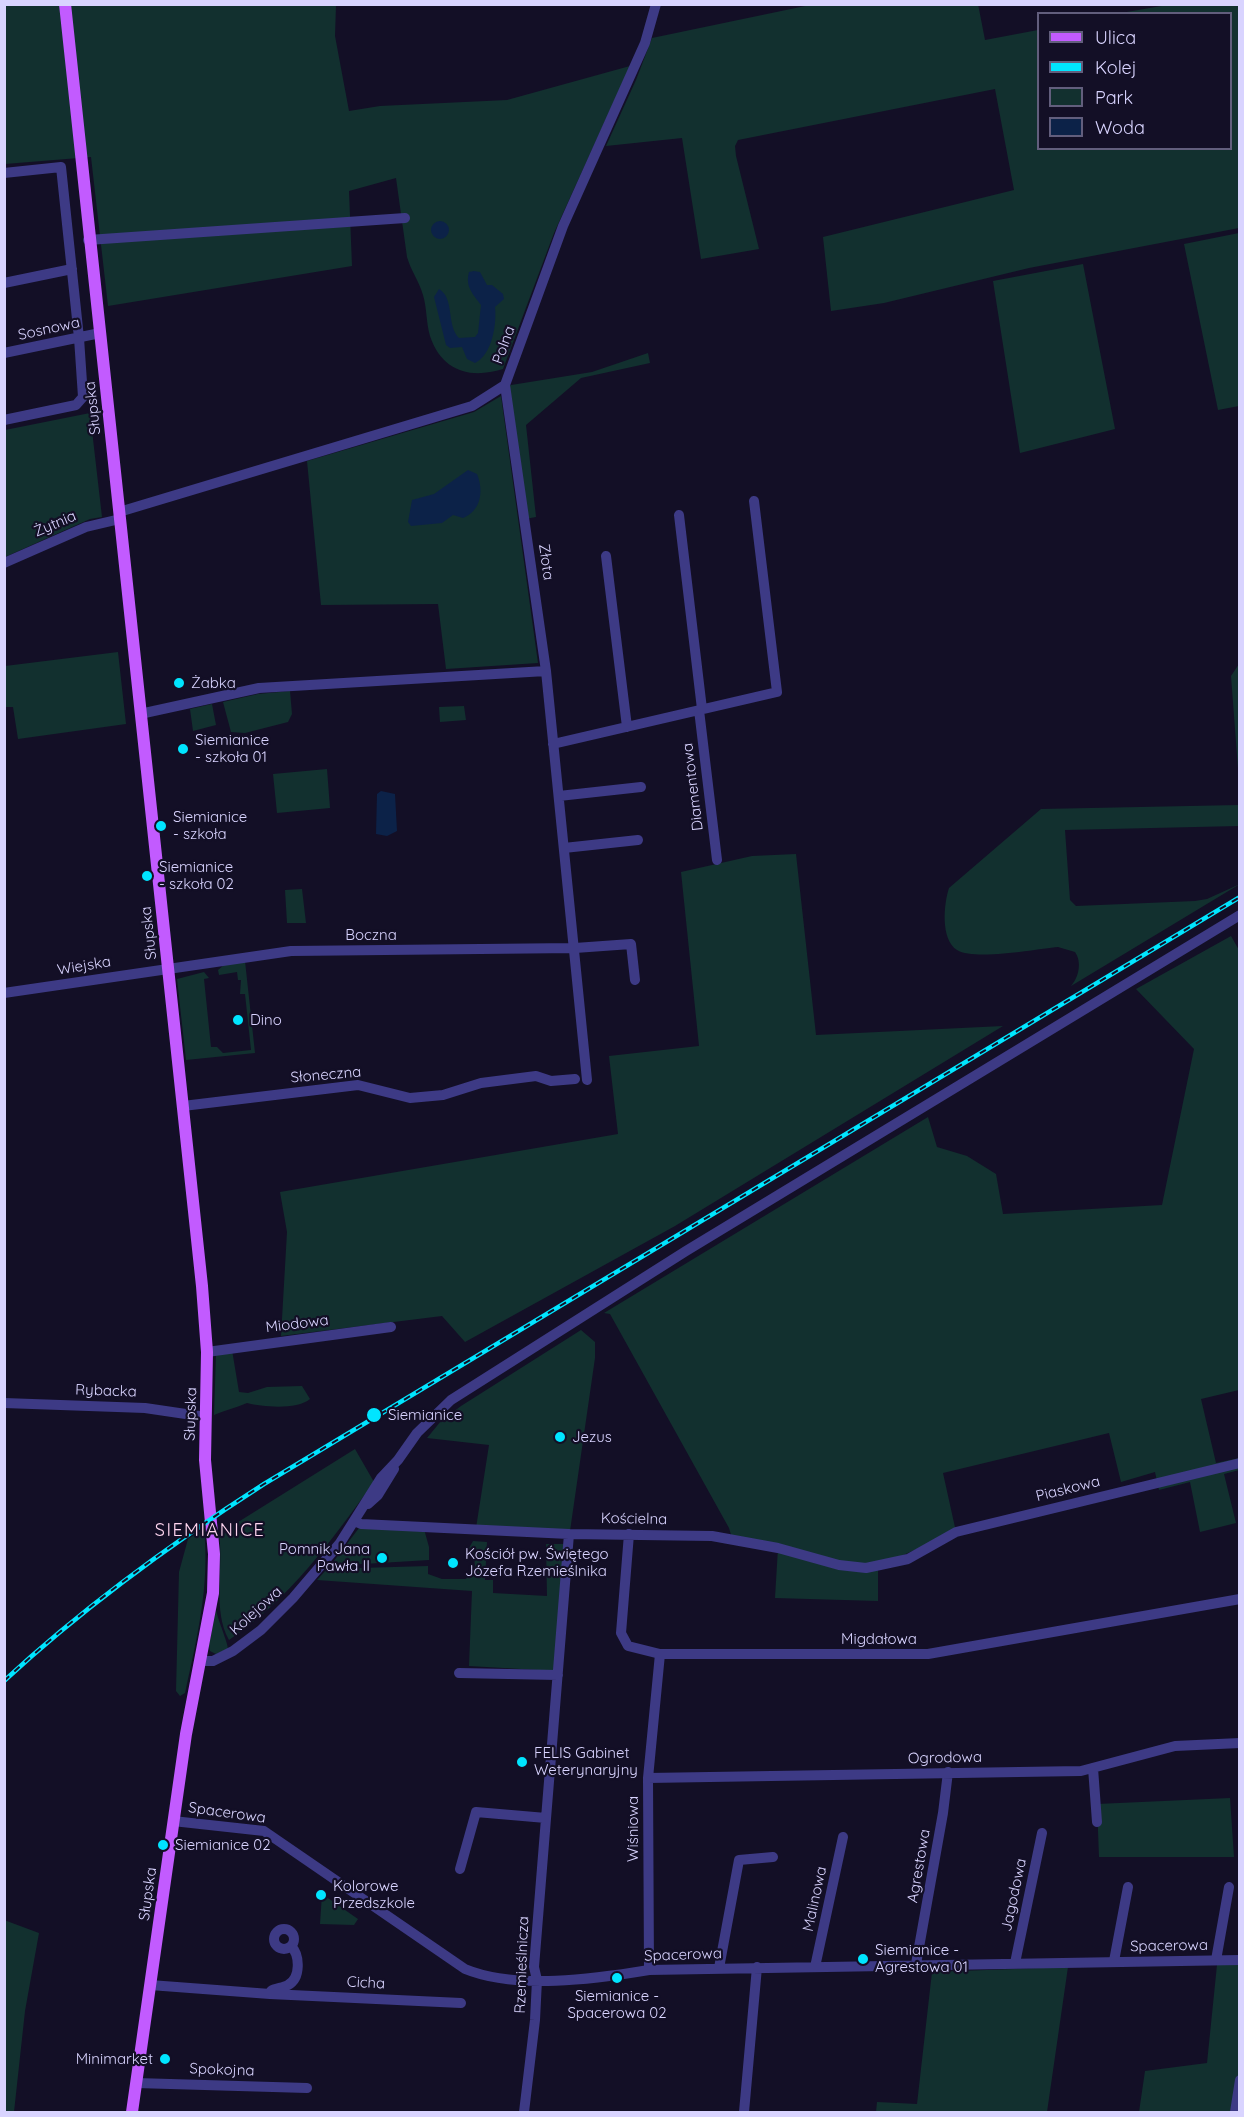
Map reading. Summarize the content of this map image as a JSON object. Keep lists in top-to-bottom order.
{
  "streets": {
    "main road": ["Słupska"],
    "street": [
      "Sosnowa",
      "Polna",
      "Żytnia",
      "Złota",
      "Diamentowa",
      "Boczna",
      "Wiejska",
      "Słoneczna",
      "Miodowa",
      "Rybacka",
      "Piaskowa",
      "Kościelna",
      "Kolejowa",
      "Migdałowa",
      "Ogrodowa",
      "Spacerowa",
      "Wiśniowa",
      "Agrestowa",
      "Jagodowa",
      "Malinowa",
      "Rzemieślnicza",
      "Cicha",
      "Spokojna"
    ]
  },
  "crossings": [
    ["Sosnowa", "Słupska"],
    ["Polna", "Słupska"],
    ["Polna", "Żytnia"],
    ["Polna", "Złota"],
    ["Słupska", "Żytnia"],
    ["Słupska", "Boczna"],
    ["Słupska", "Wiejska"],
    ["Słupska", "Słoneczna"],
    ["Słupska", "Miodowa"],
    ["Słupska", "Rybacka"],
    ["Słupska", "Kolejowa"],
    ["Słupska", "Spacerowa"],
    ["Słupska", "Cicha"],
    ["Słupska", "Spokojna"],
    ["Złota", "Boczna"],
    ["Złota", "Słoneczna"],
    ["Boczna", "Wiejska"],
    ["Piaskowa", "Kościelna"],
    ["Kościelna", "Kolejowa"],
    ["Kościelna", "Migdałowa"],
    ["Kościelna", "Rzemieślnicza"],
    ["Migdałowa", "Wiśniowa"],
    ["Ogrodowa", "Wiśniowa"],
    ["Ogrodowa", "Agrestowa"],
    ["Spacerowa", "Wiśniowa"],
    ["Spacerowa", "Agrestowa"],
    ["Spacerowa", "Jagodowa"],
    ["Spacerowa", "Malinowa"],
    ["Spacerowa", "Rzemieślnicza"]
  ],
  "districts": ["SIEMIANICE"],
  "places": [
    "Żabka",
    "Siemianice - szkoła 01",
    "Siemianice - szkoła",
    "Siemianice - szkoła 02",
    "Dino",
    "Siemianice",
    "Jezus",
    "Pomnik Jana Pawła II",
    "Kościół pw. Świętego Józefa Rzemieślnika",
    "FELIS Gabinet Weterynaryjny",
    "Siemianice 02",
    "Kolorowe Przedszkole",
    "Siemianice - Agrestowa 01",
    "Siemianice - Spacerowa 02",
    "Minimarket"
  ],
  "legend": [
    "Ulica",
    "Kolej",
    "Park",
    "Woda"
  ]
}
